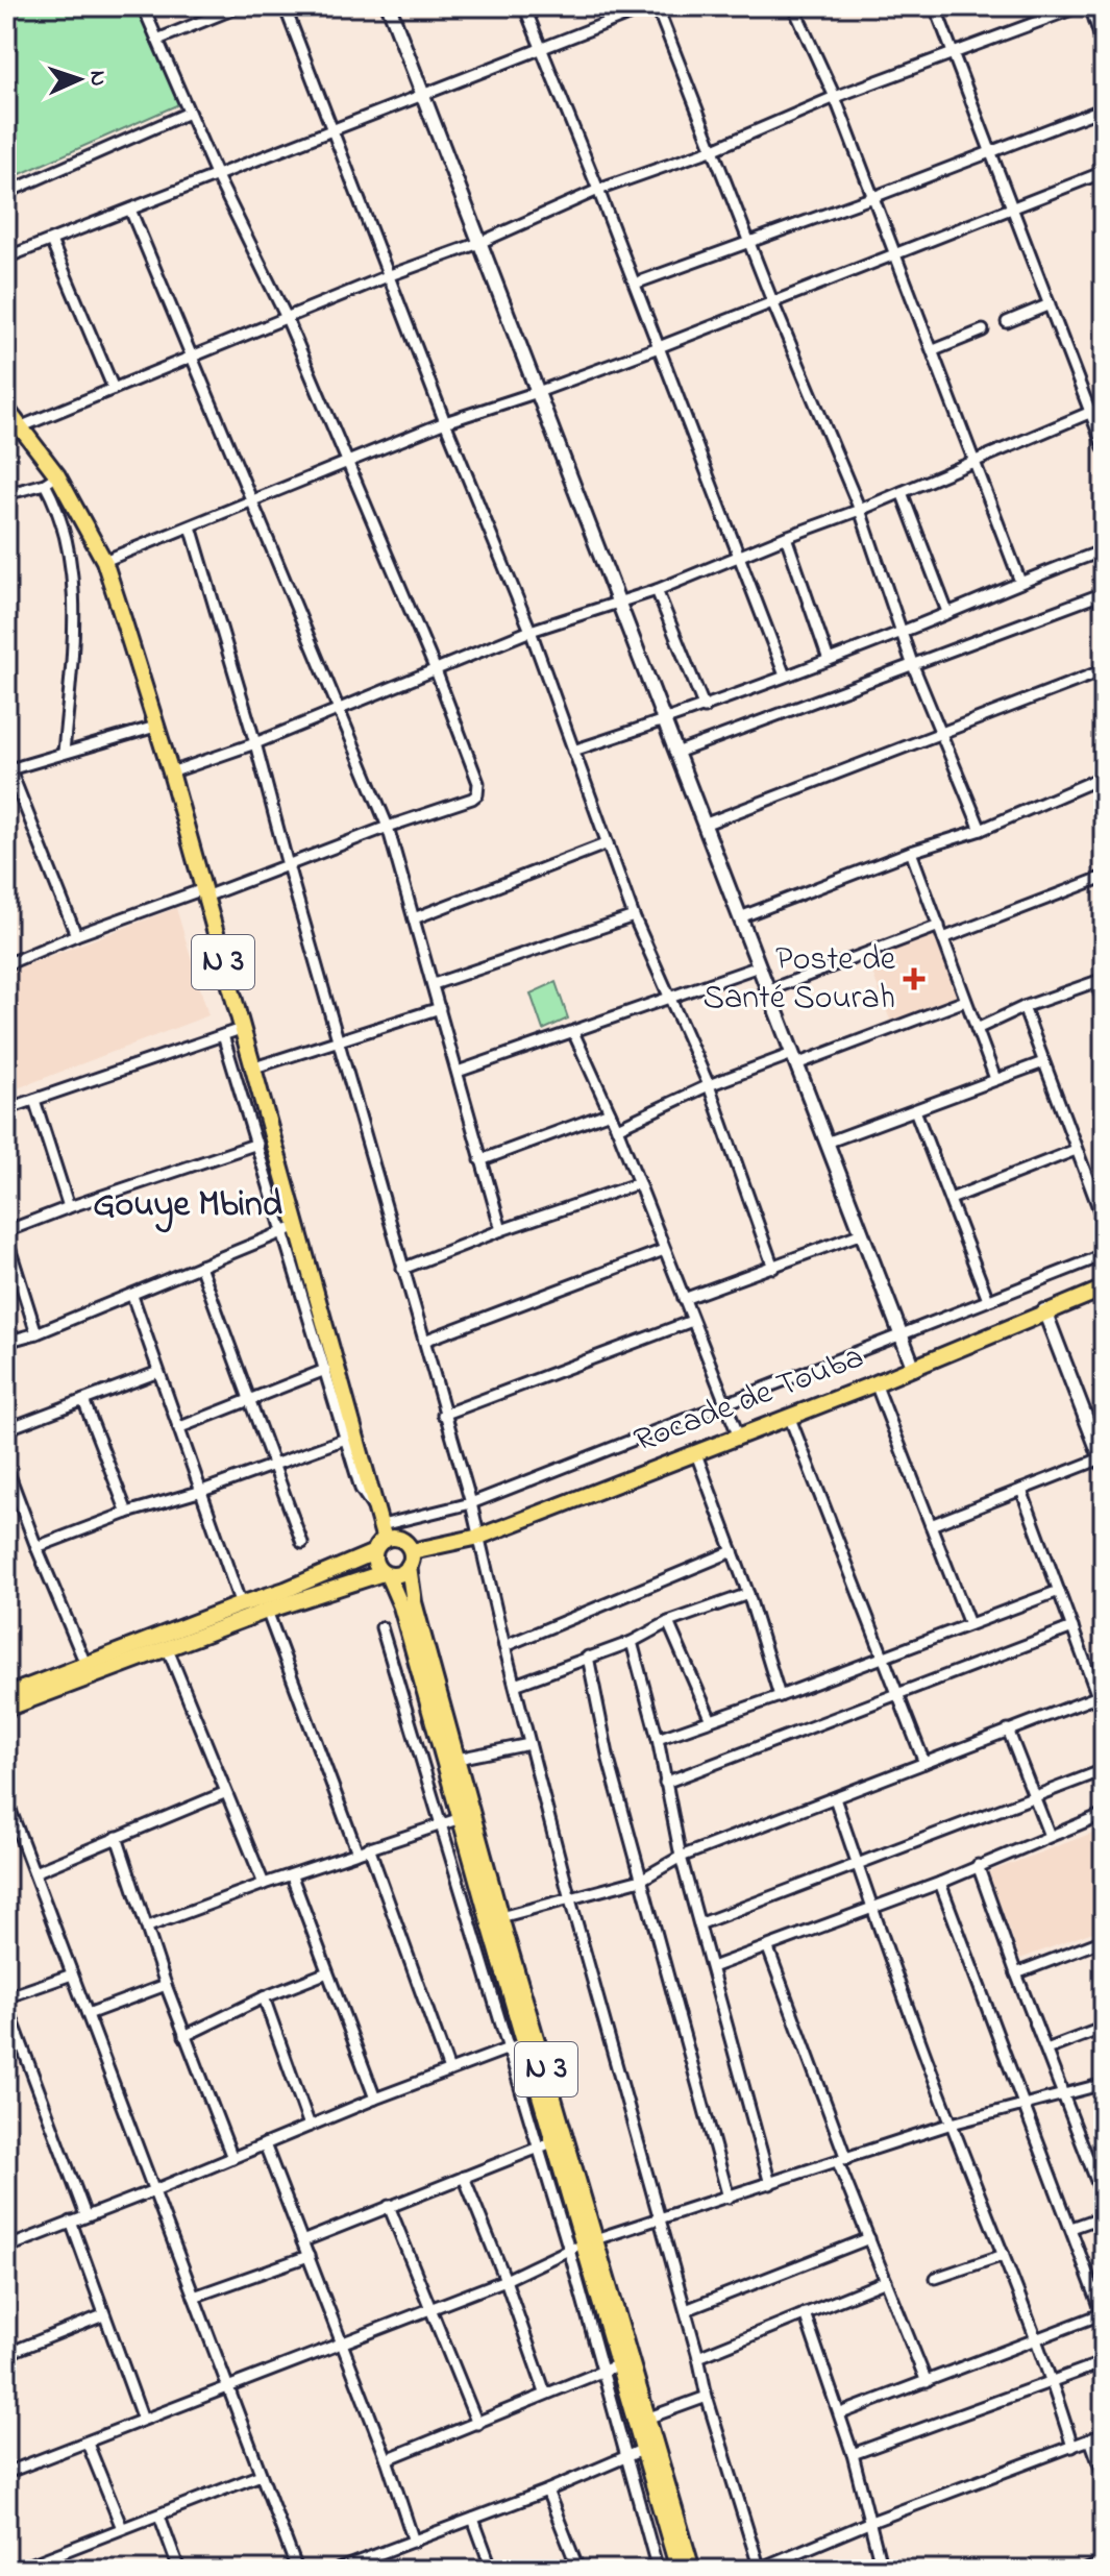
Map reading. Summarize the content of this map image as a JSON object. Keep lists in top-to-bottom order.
{
  "streets": {
    "main road": ["N 3", "Rocade de Touba"]
  },
  "crossings": [
    ["N 3", "Rocade de Touba"]
  ],
  "districts": ["Gouye Mbind"],
  "places": {
    "health": ["Poste de Santé Sourah"]
  },
  "north": "right"
}
